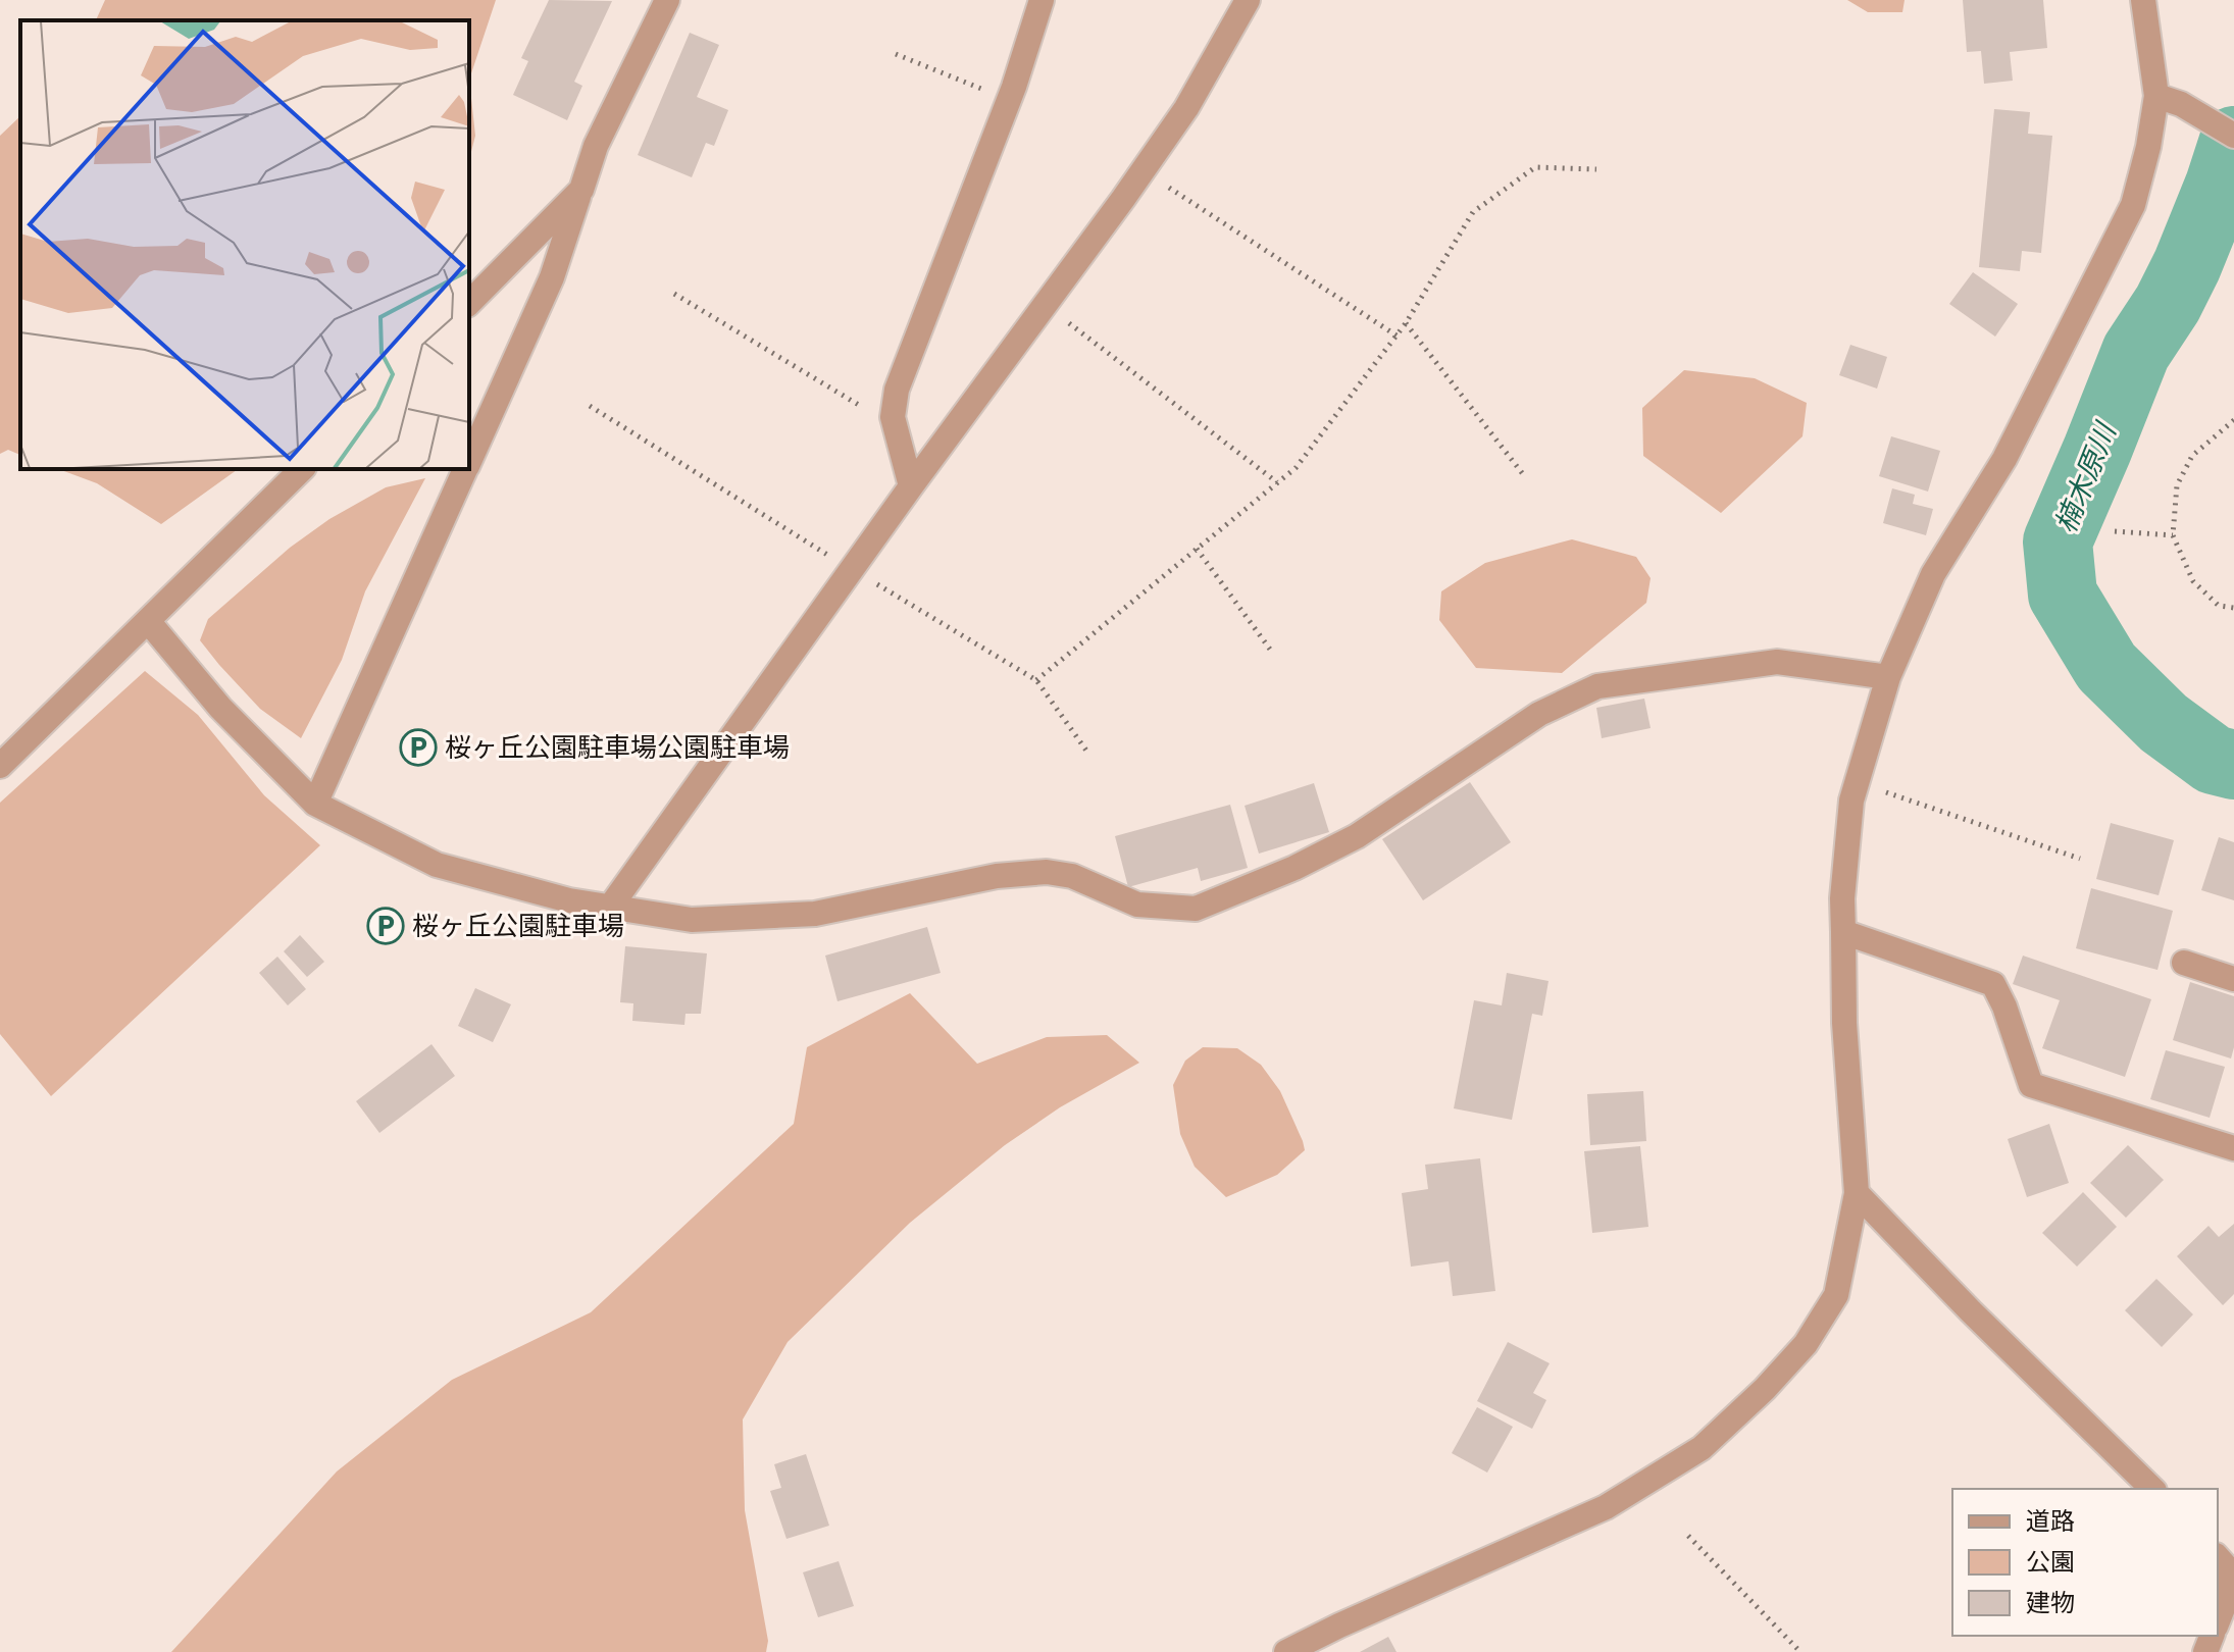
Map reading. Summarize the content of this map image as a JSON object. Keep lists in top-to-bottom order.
{
  "water": ["楠木原川"],
  "places": {
    "parking": ["桜ヶ丘公園駐車場公園駐車場", "桜ヶ丘公園駐車場"]
  },
  "legend": ["道路", "公園", "建物"]
}
